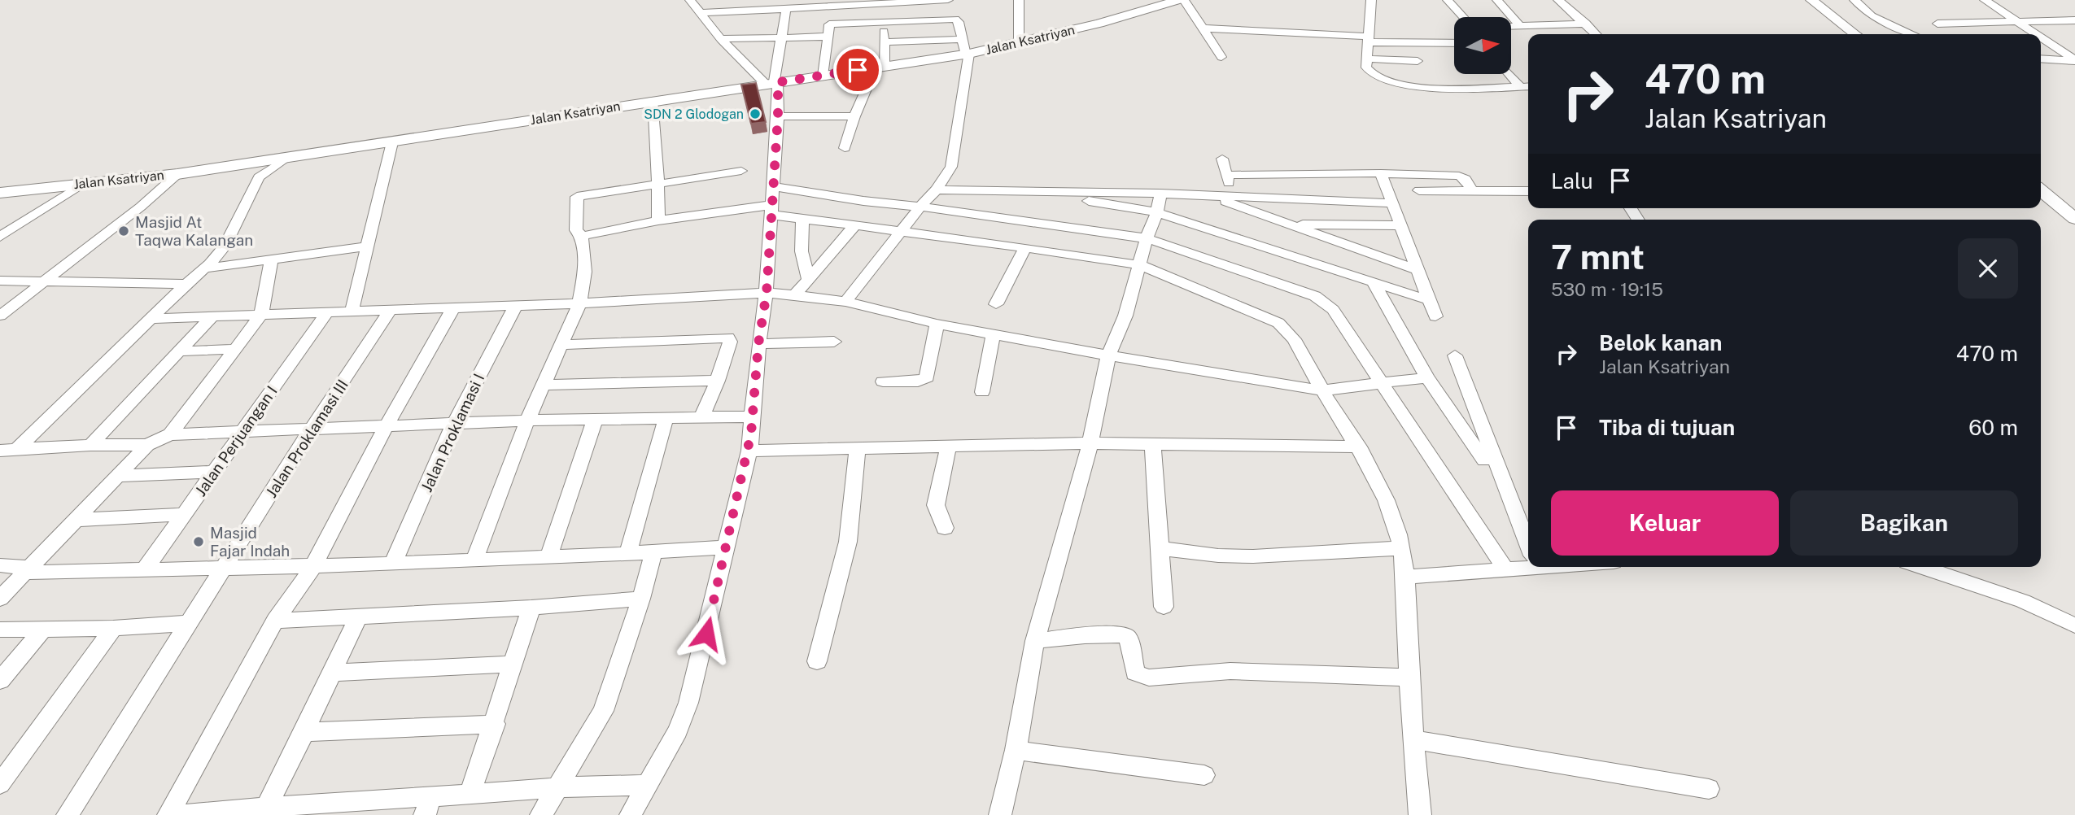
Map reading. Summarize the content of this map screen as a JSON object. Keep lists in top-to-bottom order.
{
  "streets": {
    "street": [
      "Jalan Ksatriyan",
      "Jalan Proklamasi I",
      "Jalan Proklamasi III",
      "Jalan Perjuangan I"
    ]
  },
  "places": ["SDN 2 Glodogan", "Masjid At Taqwa Kalangan", "Masjid Fajar Indah"],
  "north": "right",
  "page": {
    "turn": ["470 m", "Jalan Ksatriyan"],
    "then": "Lalu",
    "heading": ["7 mnt", "530 m · 19:15"],
    "list": [
      {
        "name": "Belok kanan",
        "note": "Jalan Ksatriyan",
        "value": "470 m"
      },
      {
        "name": "Tiba di tujuan",
        "value": "60 m"
      }
    ],
    "buttons": ["Keluar", "Bagikan"]
  }
}
